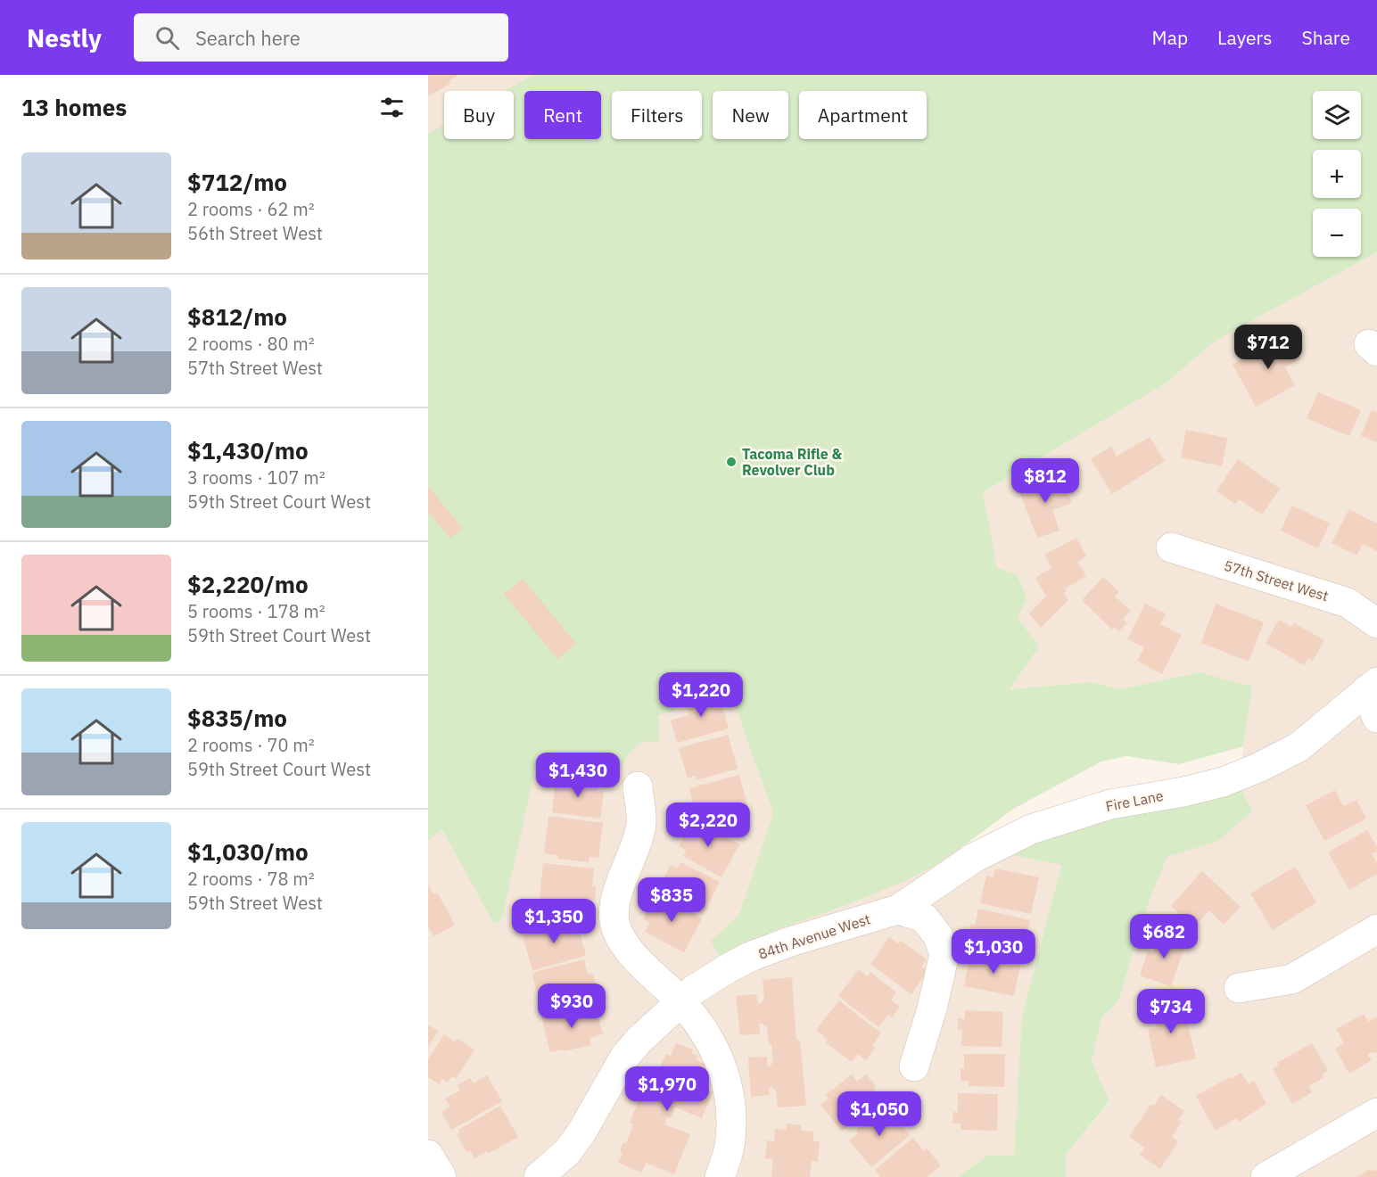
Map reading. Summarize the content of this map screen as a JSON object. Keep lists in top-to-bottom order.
{
  "streets": {
    "street": ["57th Street West", "Fire Lane", "84th Avenue West"]
  },
  "crossings": [
    ["Fire Lane", "84th Avenue West"]
  ],
  "places": ["Tacoma Rifle & Revolver Club"],
  "page": {
    "header": "Nestly",
    "search": "Search here",
    "nav": ["Map", "Layers", "Share"],
    "heading": "13 homes",
    "map_buttons": ["+", "−"],
    "chip": [
      "Buy",
      "Rent",
      "Filters",
      "New",
      "Apartment"
    ],
    "list": [
      {
        "name": "$712/mo",
        "note": "2 rooms · 62 m² · 56th Street West"
      },
      {
        "name": "$812/mo",
        "note": "2 rooms · 80 m² · 57th Street West"
      },
      {
        "name": "$1,430/mo",
        "note": "3 rooms · 107 m² · 59th Street Court West"
      },
      {
        "name": "$2,220/mo",
        "note": "5 rooms · 178 m² · 59th Street Court West"
      },
      {
        "name": "$835/mo",
        "note": "2 rooms · 70 m² · 59th Street Court West"
      },
      {
        "name": "$1,030/mo",
        "note": "2 rooms · 78 m² · 59th Street West"
      }
    ],
    "price": [
      "$712",
      "$812",
      "$1,220",
      "$1,430",
      "$2,220",
      "$835",
      "$1,350",
      "$682",
      "$1,030",
      "$930",
      "$734",
      "$1,970",
      "$1,050"
    ]
  }
}
